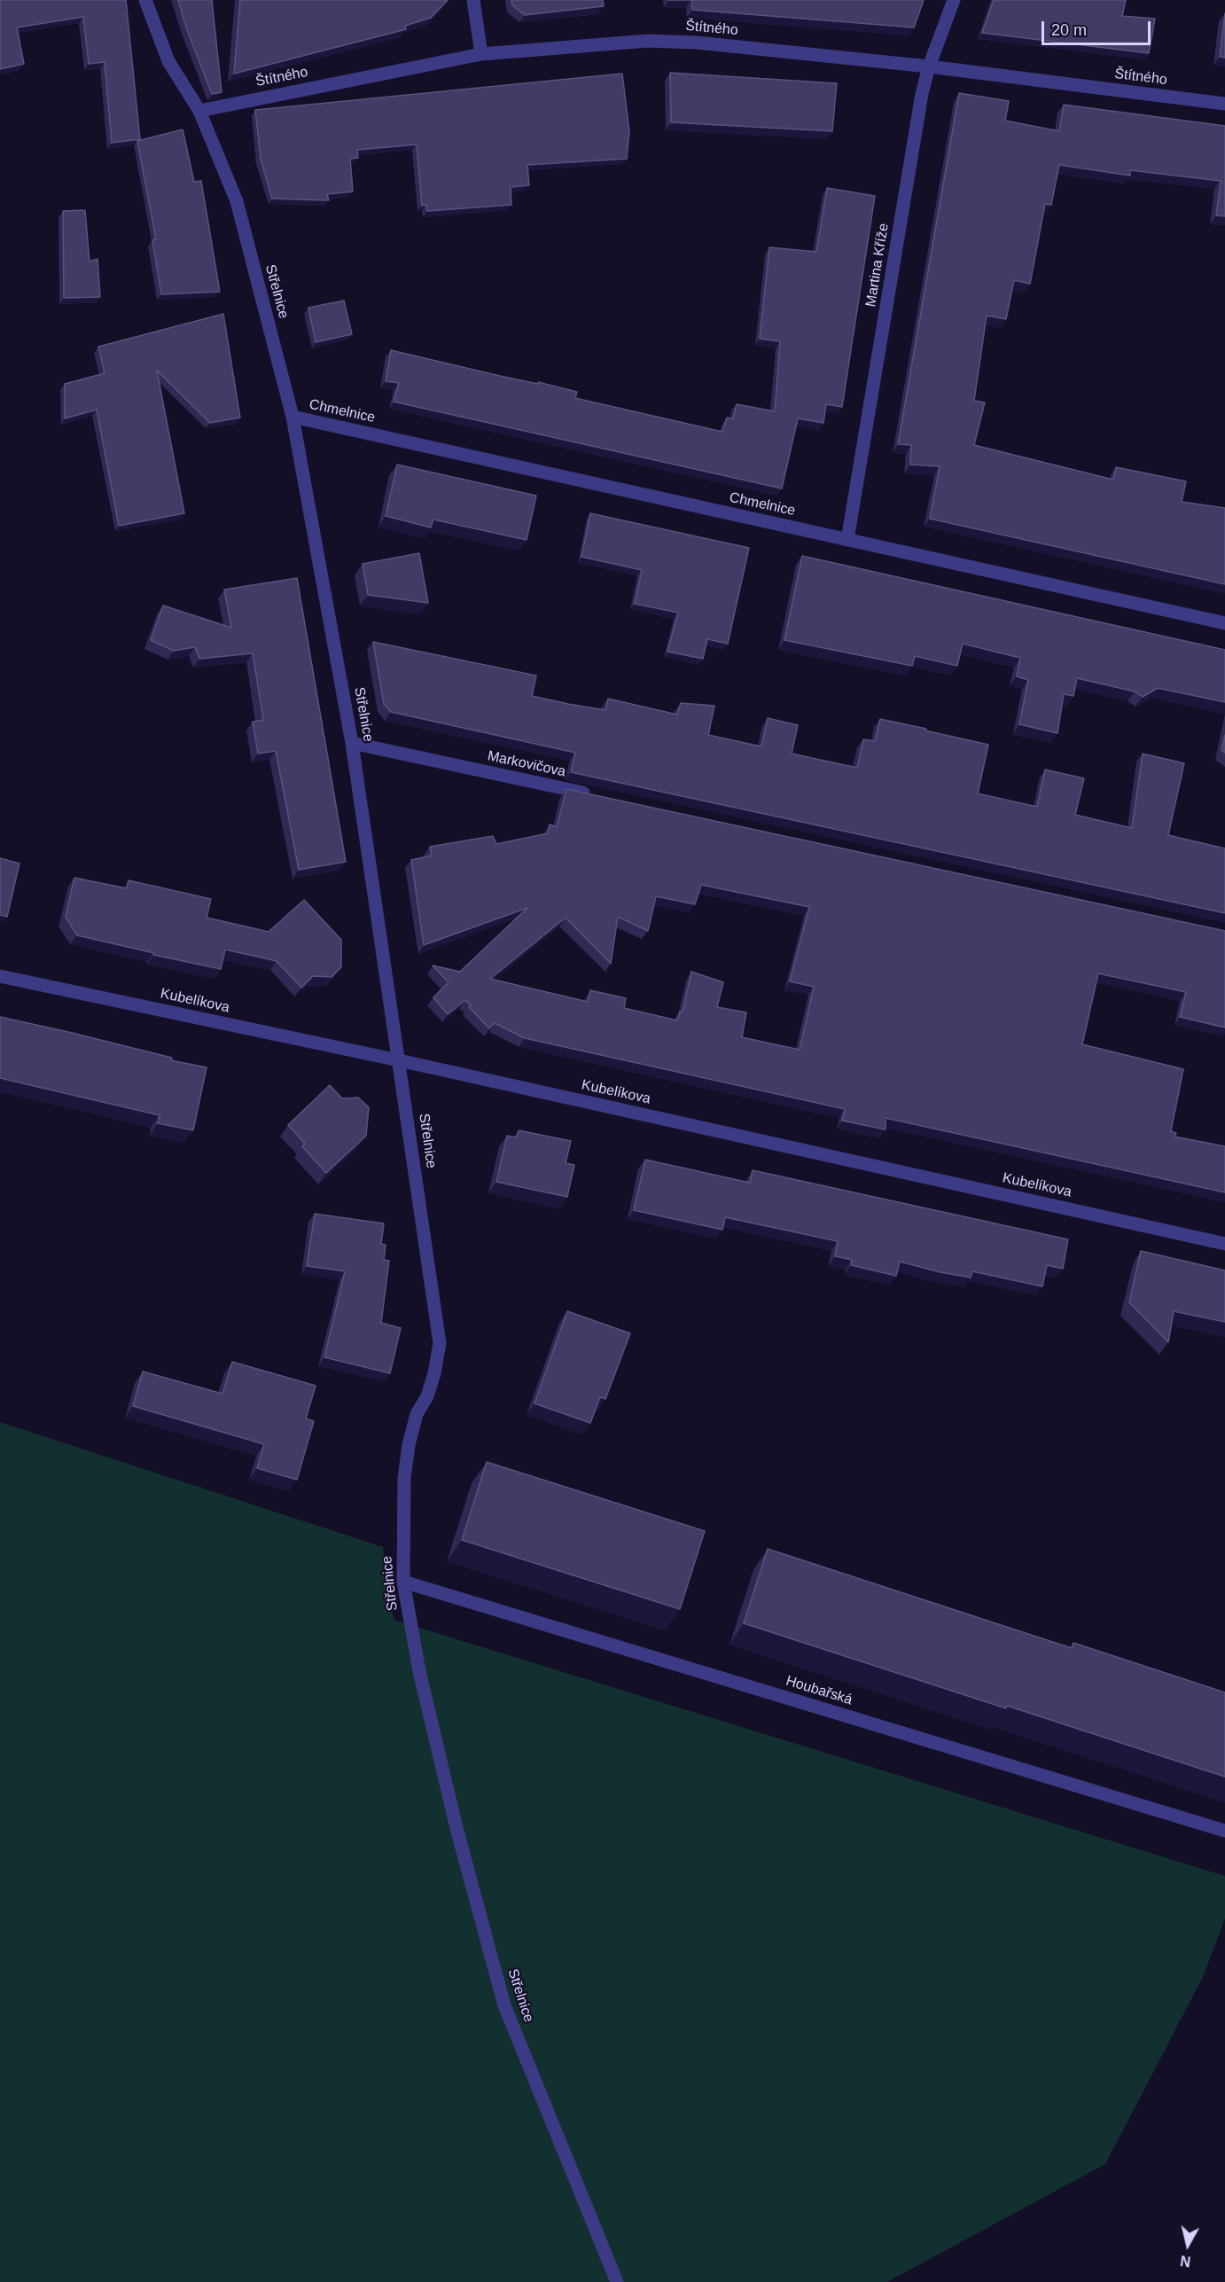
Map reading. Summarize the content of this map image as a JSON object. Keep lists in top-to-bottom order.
{
  "streets": {
    "street": [
      "Štítného",
      "Martina Kříže",
      "Střelnice",
      "Chmelnice",
      "Markovičova",
      "Kubelíkova",
      "Houbařská"
    ]
  },
  "crossings": [
    ["Štítného", "Martina Kříže"],
    ["Štítného", "Střelnice"],
    ["Martina Kříže", "Chmelnice"],
    ["Střelnice", "Chmelnice"],
    ["Střelnice", "Markovičova"],
    ["Střelnice", "Kubelíkova"],
    ["Střelnice", "Houbařská"]
  ],
  "scale_bar": "20 m",
  "north": "bottom"
}
